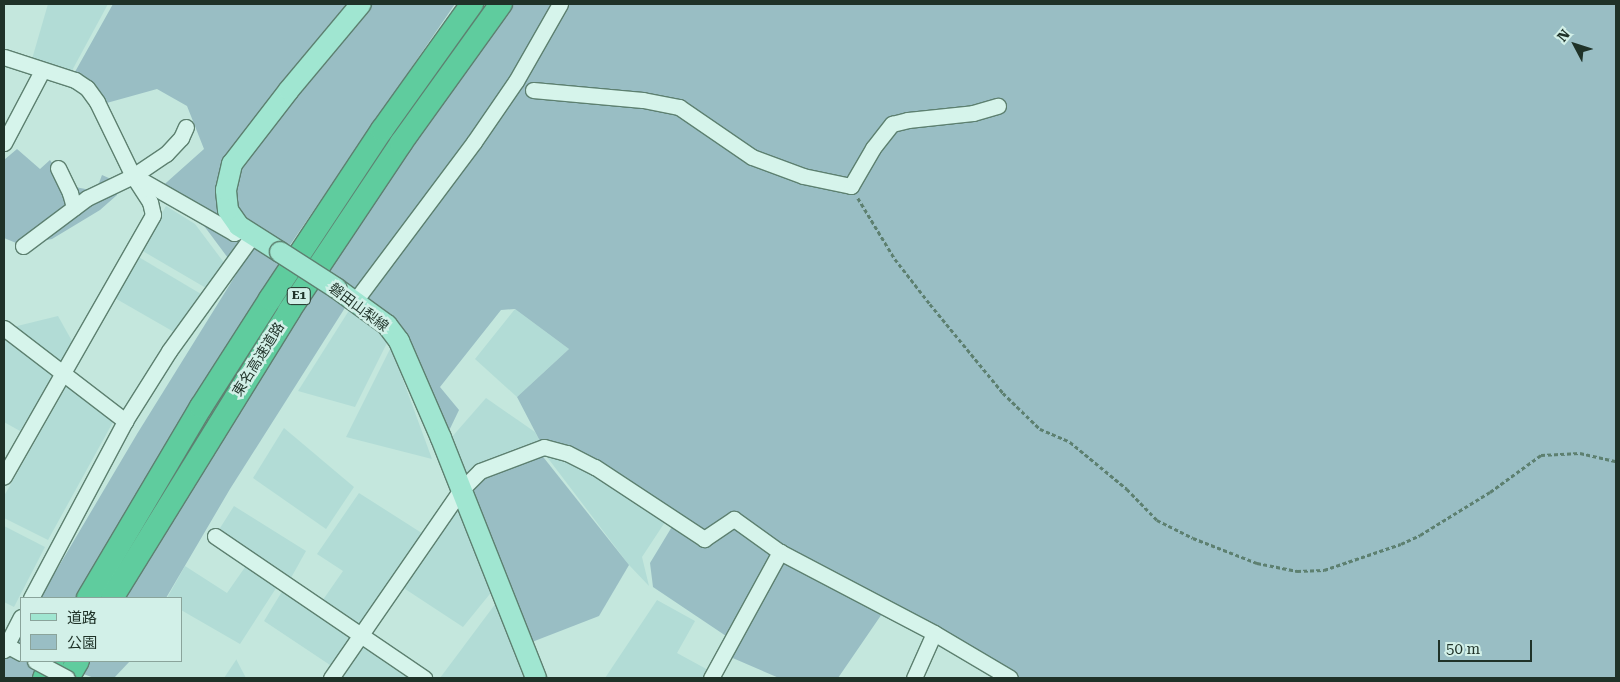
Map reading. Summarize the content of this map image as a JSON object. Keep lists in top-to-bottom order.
{
  "streets": {
    "highway": ["E1", "東名高速道路"],
    "main road": ["磐田山梨線"]
  },
  "legend": ["道路", "公園"],
  "scale_bar": "50 m",
  "north": "top left"
}
